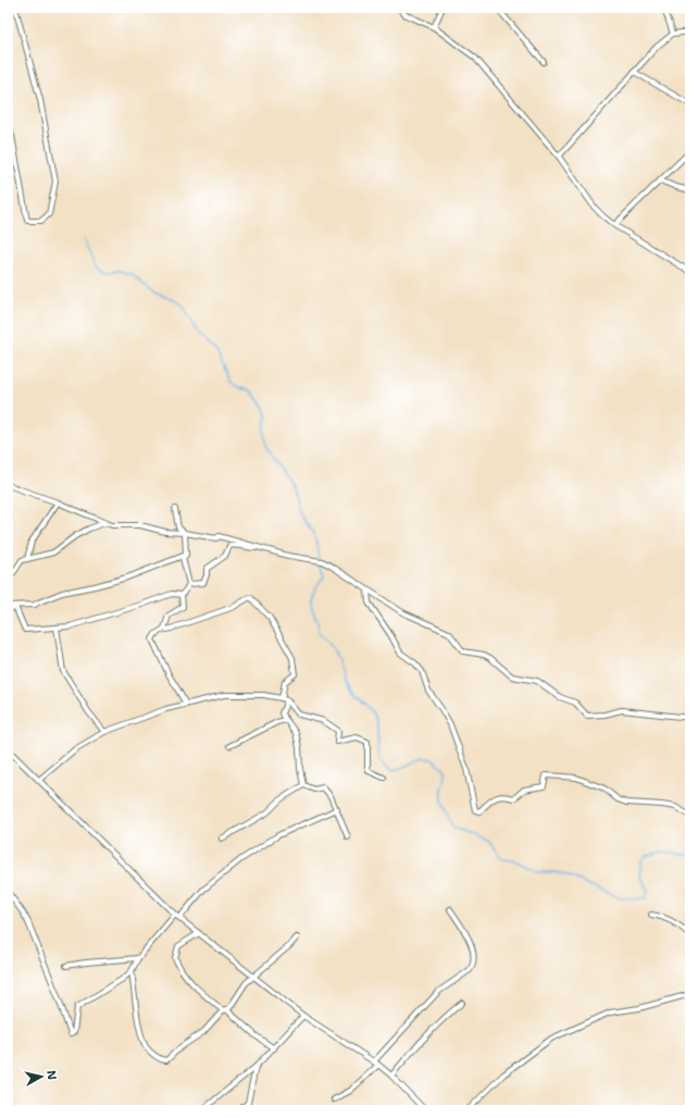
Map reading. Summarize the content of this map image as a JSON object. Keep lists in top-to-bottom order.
{
  "north": "right"
}
